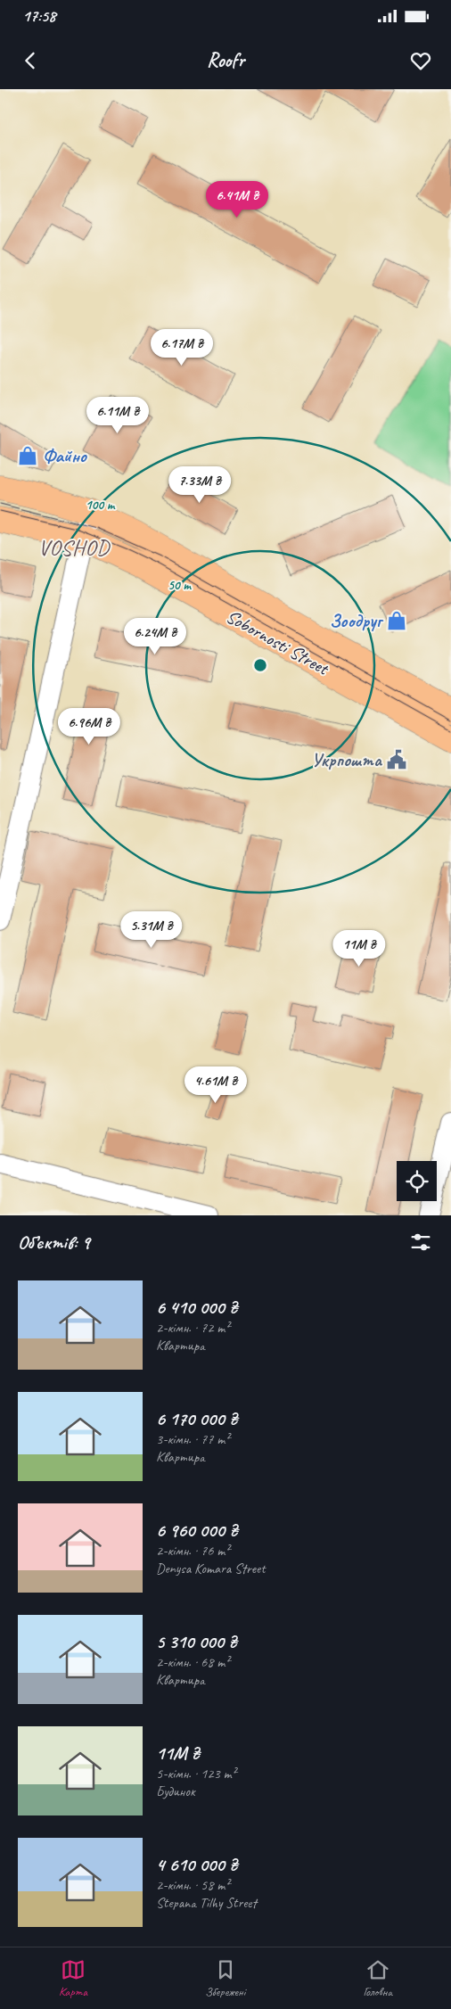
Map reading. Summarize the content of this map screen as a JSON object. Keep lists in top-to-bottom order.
{
  "streets": {
    "main road": ["Sobornosti Street"]
  },
  "districts": ["VOSHOD"],
  "places": {
    "shop": ["Файно", "Зоодруг"],
    "public building": ["Укрпошта"]
  },
  "page": {
    "status": "17:58",
    "header": "Roofr",
    "price": [
      "6.41M ₴",
      "6.17M ₴",
      "6.11M ₴",
      "7.33M ₴",
      "6.24M ₴",
      "6.96M ₴",
      "5.31M ₴",
      "11M ₴",
      "4.61M ₴"
    ],
    "heading": "Об’єктів: 9",
    "list": [
      {
        "name": "6 410 000 ₴",
        "note": "2-кімн. · 72 m² · Квартира"
      },
      {
        "name": "6 170 000 ₴",
        "note": "3-кімн. · 77 m² · Квартира"
      },
      {
        "name": "6 960 000 ₴",
        "note": "2-кімн. · 76 m² · Denysa Komara Street"
      },
      {
        "name": "5 310 000 ₴",
        "note": "2-кімн. · 68 m² · Квартира"
      },
      {
        "name": "11M ₴",
        "note": "5-кімн. · 123 m² · Будинок"
      },
      {
        "name": "4 610 000 ₴",
        "note": "2-кімн. · 58 m² · Stepana Tilhy Street"
      }
    ],
    "tabs": ["Карта", "Збережені", "Головна"]
  },
  "rings": ["100 m", "50 m"]
}
